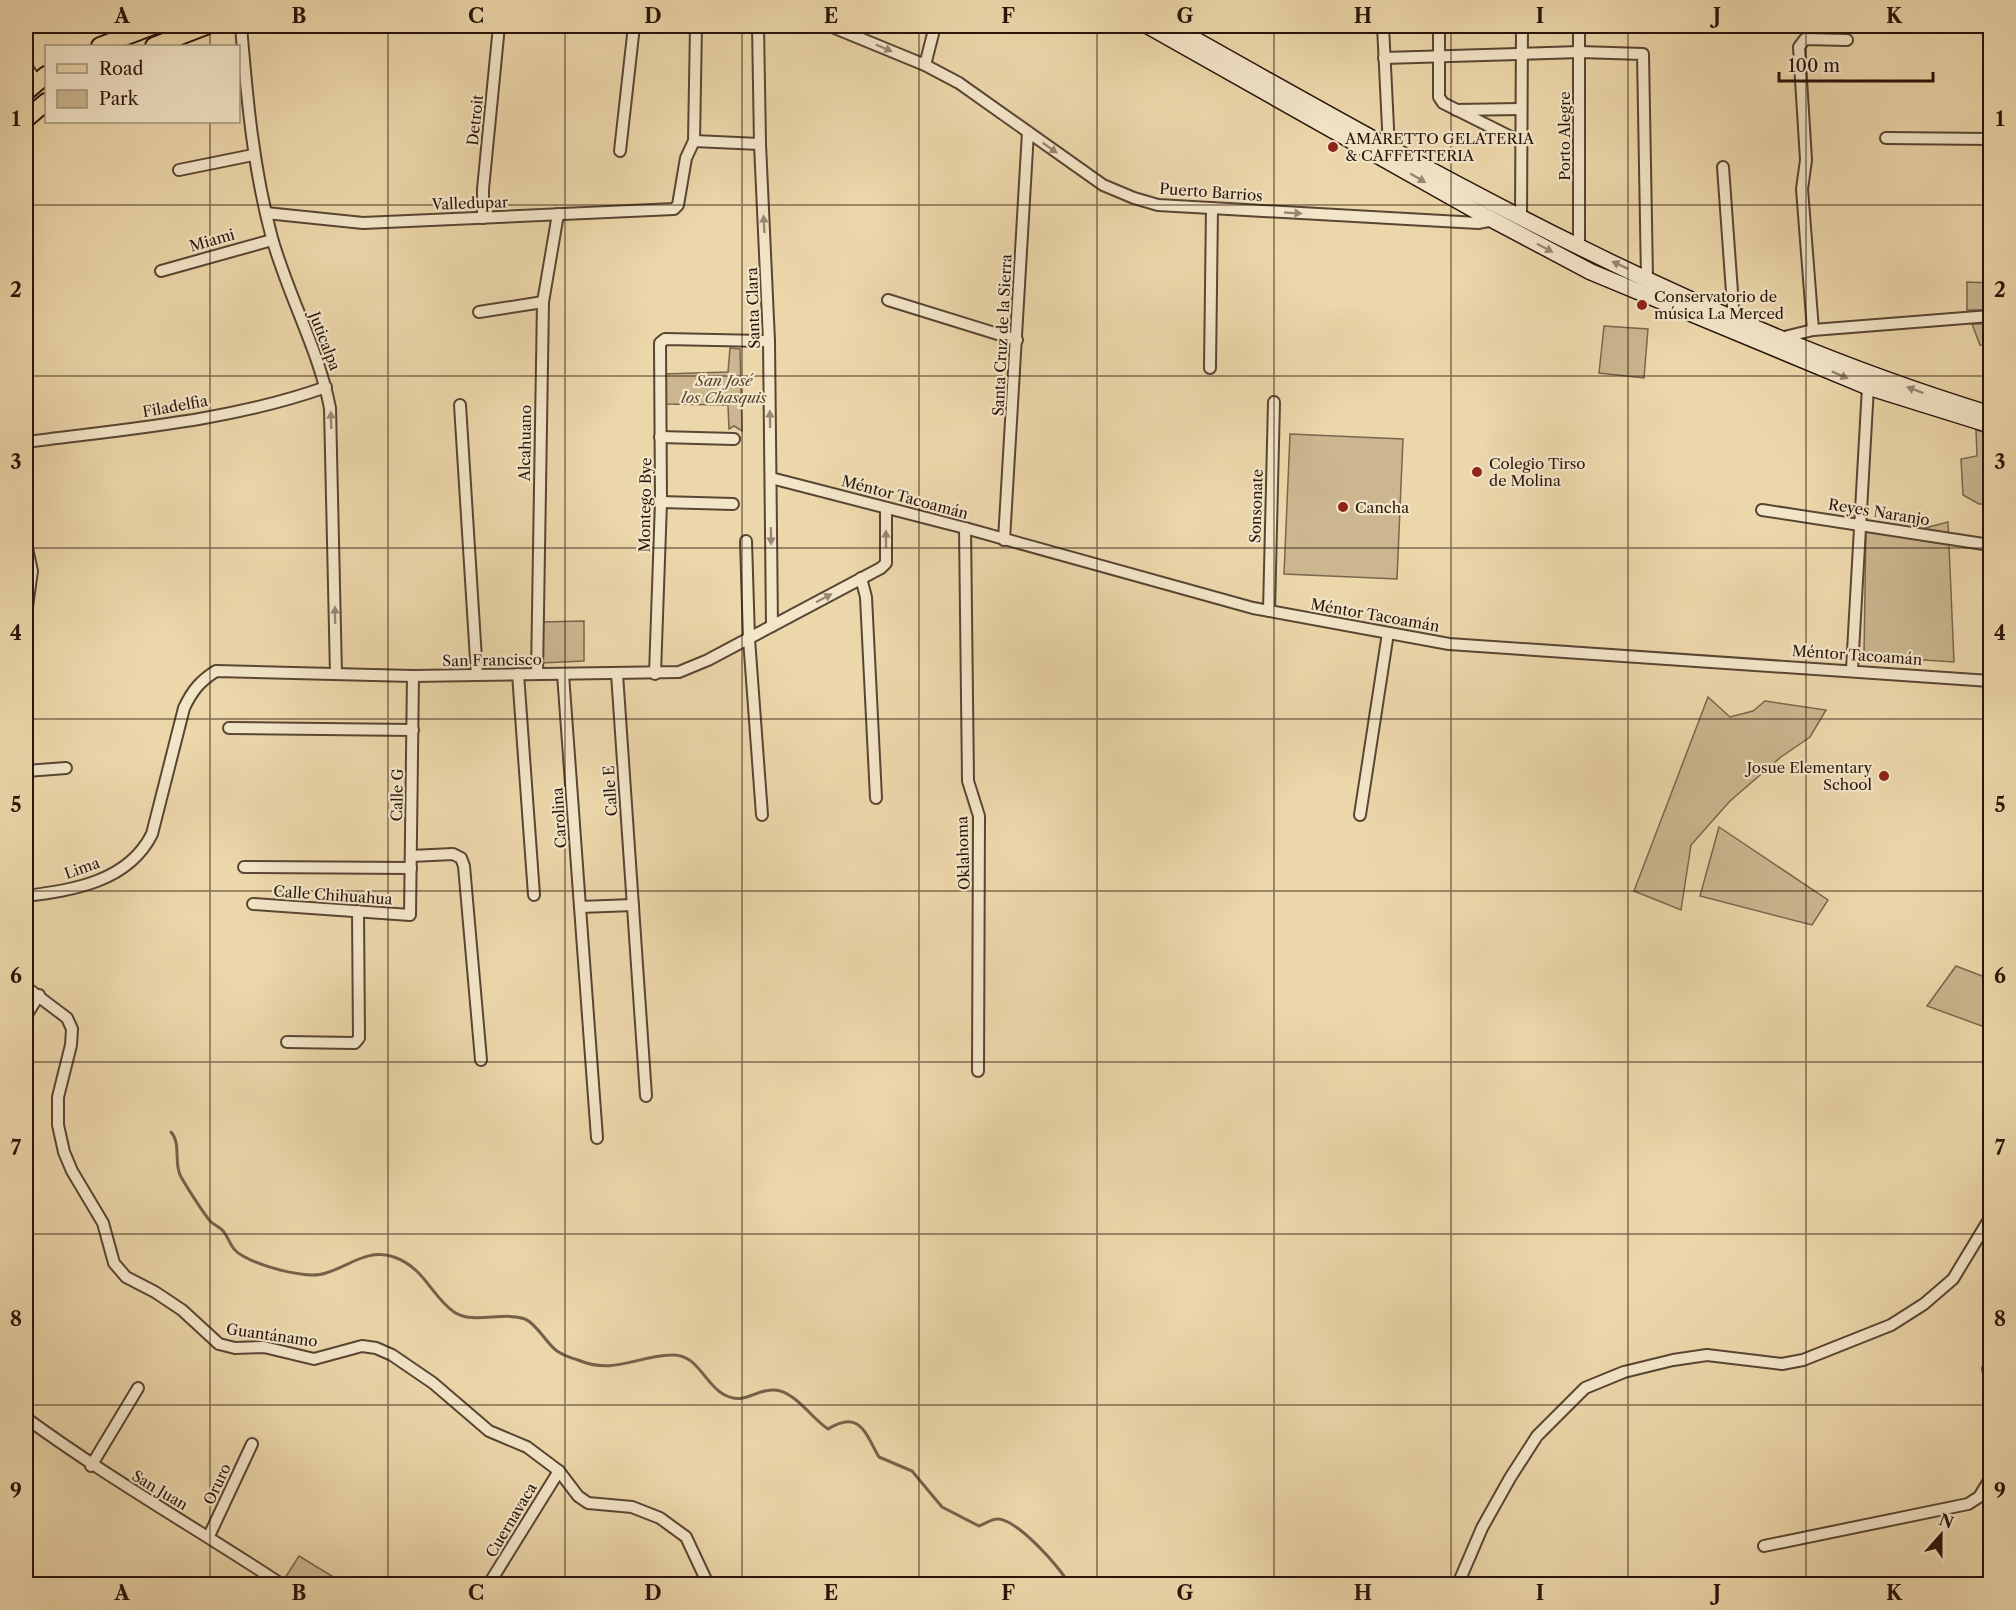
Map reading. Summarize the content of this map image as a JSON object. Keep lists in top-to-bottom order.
{
  "streets": {
    "street": [
      "Detroit",
      "Porto Alegre",
      "Puerto Barrios",
      "Valledupar",
      "Miami",
      "Santa Clara",
      "Santa Cruz de la Sierra",
      "Juticalpa",
      "Filadelfia",
      "Alcahuano",
      "Méntor Tacoamán",
      "Montego Bye",
      "Sonsonate",
      "Reyes Naranjo",
      "San Francisco",
      "Calle E",
      "Calle G",
      "Carolina",
      "Oklahoma",
      "Lima",
      "Calle Chihuahua",
      "Guantánamo",
      "Oruro",
      "San Juan",
      "Cuernavaca"
    ]
  },
  "crossings": [
    ["Detroit", "Valledupar"],
    ["Puerto Barrios", "Santa Cruz de la Sierra"],
    ["Valledupar", "Juticalpa"],
    ["Valledupar", "Alcahuano"],
    ["Miami", "Juticalpa"],
    ["Santa Clara", "Méntor Tacoamán"],
    ["Santa Clara", "Montego Bye"],
    ["Santa Clara", "San Francisco"],
    ["Santa Cruz de la Sierra", "Méntor Tacoamán"],
    ["Juticalpa", "Filadelfia"],
    ["Juticalpa", "San Francisco"],
    ["Alcahuano", "San Francisco"],
    ["Méntor Tacoamán", "Sonsonate"],
    ["Méntor Tacoamán", "San Francisco"],
    ["Méntor Tacoamán", "Oklahoma"],
    ["Montego Bye", "San Francisco"],
    ["San Francisco", "Calle E"],
    ["San Francisco", "Calle G"],
    ["San Francisco", "Carolina"],
    ["San Francisco", "Lima"],
    ["Calle G", "Calle Chihuahua"],
    ["Guantánamo", "Cuernavaca"],
    ["Oruro", "San Juan"]
  ],
  "one_way": ["Juticalpa"],
  "parks": ["San José los Chasquis"],
  "places": [
    "AMARETTO GELATERIA & CAFFETTERIA",
    "Conservatorio de música La Merced",
    "Colegio Tirso de Molina",
    "Cancha",
    "Josue Elementary School"
  ],
  "legend": ["Road", "Park"],
  "scale_bar": "100 m",
  "north": "top",
  "grid": {
    "columns": [
      "A",
      "B",
      "C",
      "D",
      "E",
      "F",
      "G",
      "H",
      "I",
      "J",
      "K"
    ],
    "rows": [
      "1",
      "2",
      "3",
      "4",
      "5",
      "6",
      "7",
      "8",
      "9"
    ]
  }
}
